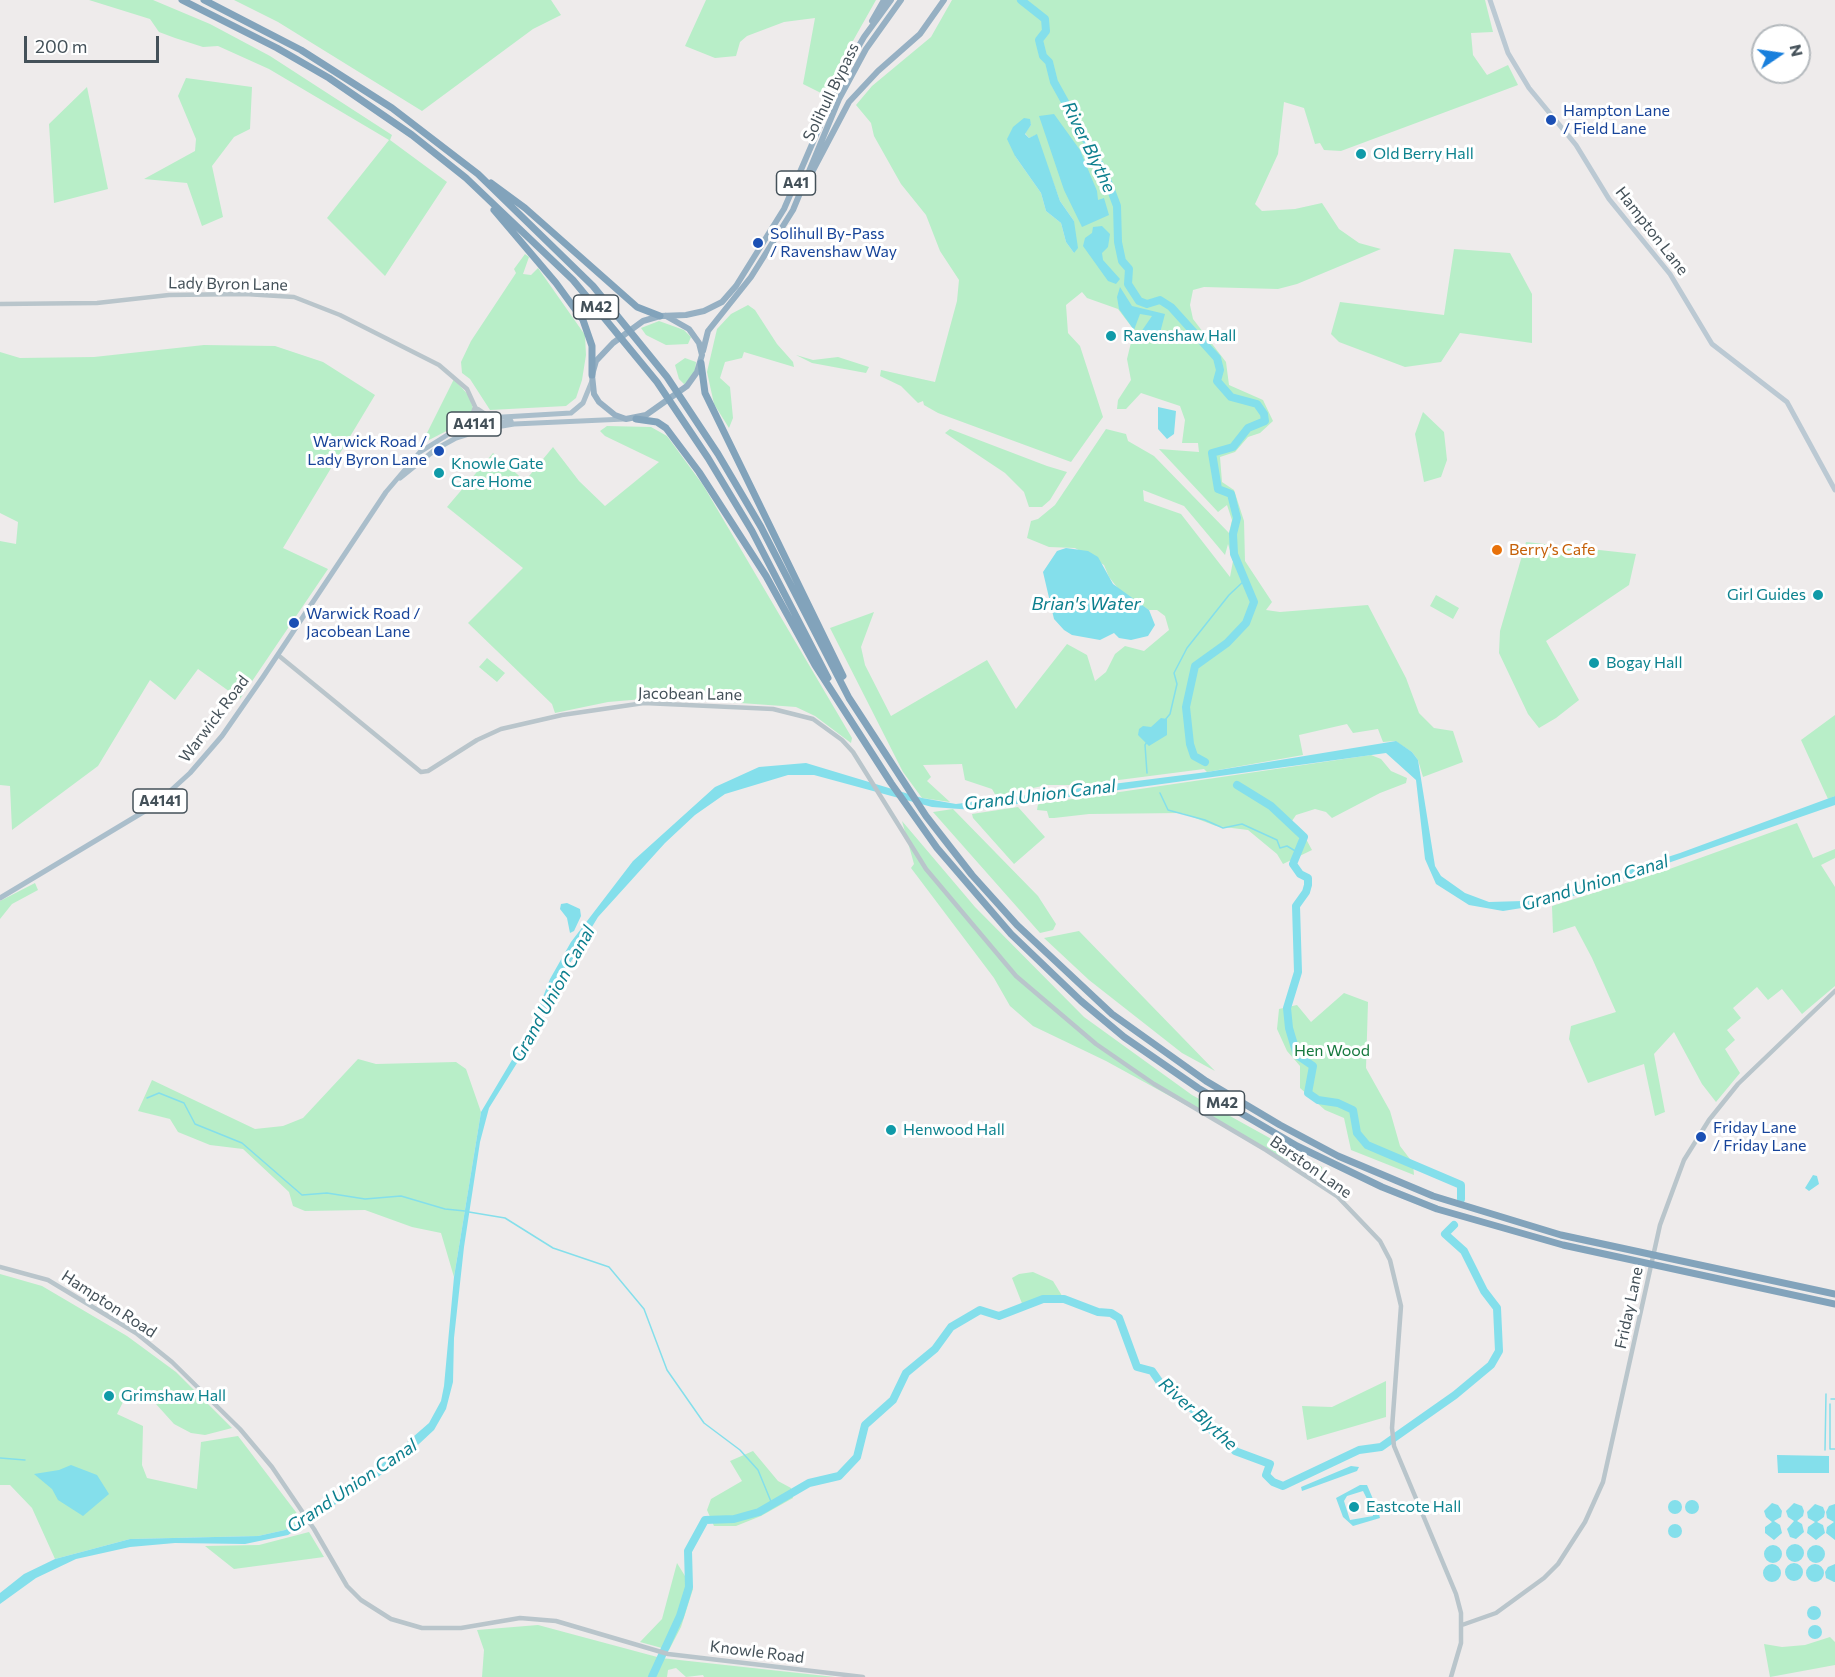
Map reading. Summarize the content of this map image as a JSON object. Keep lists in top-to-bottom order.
{
  "streets": {
    "highway": ["Solihull Bypass", "A41", "M42"],
    "main road": ["Hampton Lane", "A4141", "Warwick Road"],
    "street": [
      "Lady Byron Lane",
      "Jacobean Lane",
      "Barston Lane",
      "Hampton Road",
      "Friday Lane",
      "Knowle Road"
    ]
  },
  "crossings": [
    ["Solihull Bypass", "A41"],
    ["Solihull Bypass", "A4141"],
    ["A41", "A4141"],
    ["Lady Byron Lane", "A4141"],
    ["A4141", "Warwick Road"],
    ["Jacobean Lane", "Warwick Road"],
    ["Jacobean Lane", "Barston Lane"],
    ["Barston Lane", "Friday Lane"],
    ["Hampton Road", "Knowle Road"]
  ],
  "water": ["River Blythe", "Brian's Water", "Grand Union Canal"],
  "parks": ["Hen Wood"],
  "places": [
    "Hampton Lane / Field Lane",
    "Old Berry Hall",
    "Solihull By-Pass / Ravenshaw Way",
    "Ravenshaw Hall",
    "Warwick Road / Lady Byron Lane",
    "Knowle Gate Care Home",
    "Berry’s Cafe",
    "Girl Guides",
    "Warwick Road / Jacobean Lane",
    "Bogay Hall",
    "Henwood Hall",
    "Friday Lane / Friday Lane",
    "Grimshaw Hall",
    "Eastcote Hall"
  ],
  "scale_bar": "200 m",
  "north": "right"
}
